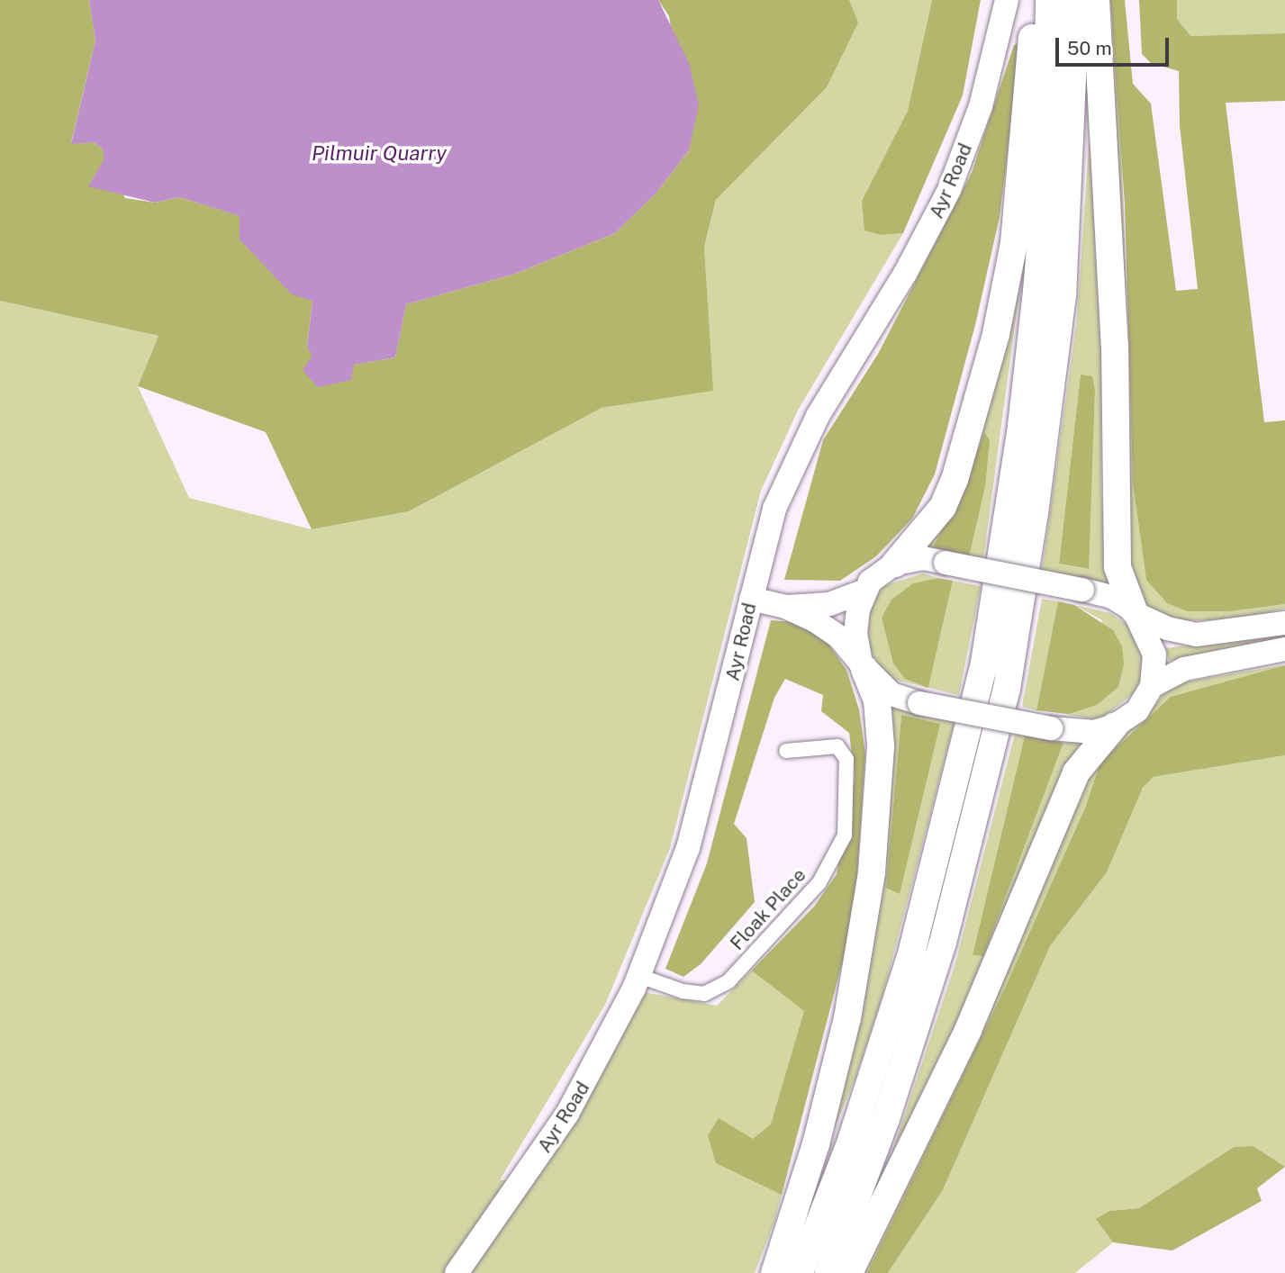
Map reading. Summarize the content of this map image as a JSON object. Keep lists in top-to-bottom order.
{
  "streets": {
    "main road": ["Ayr Road"],
    "street": ["Floak Place"]
  },
  "crossings": [
    ["Ayr Road", "Floak Place"]
  ],
  "water": ["Pilmuir Quarry"],
  "scale_bar": "50 m"
}
